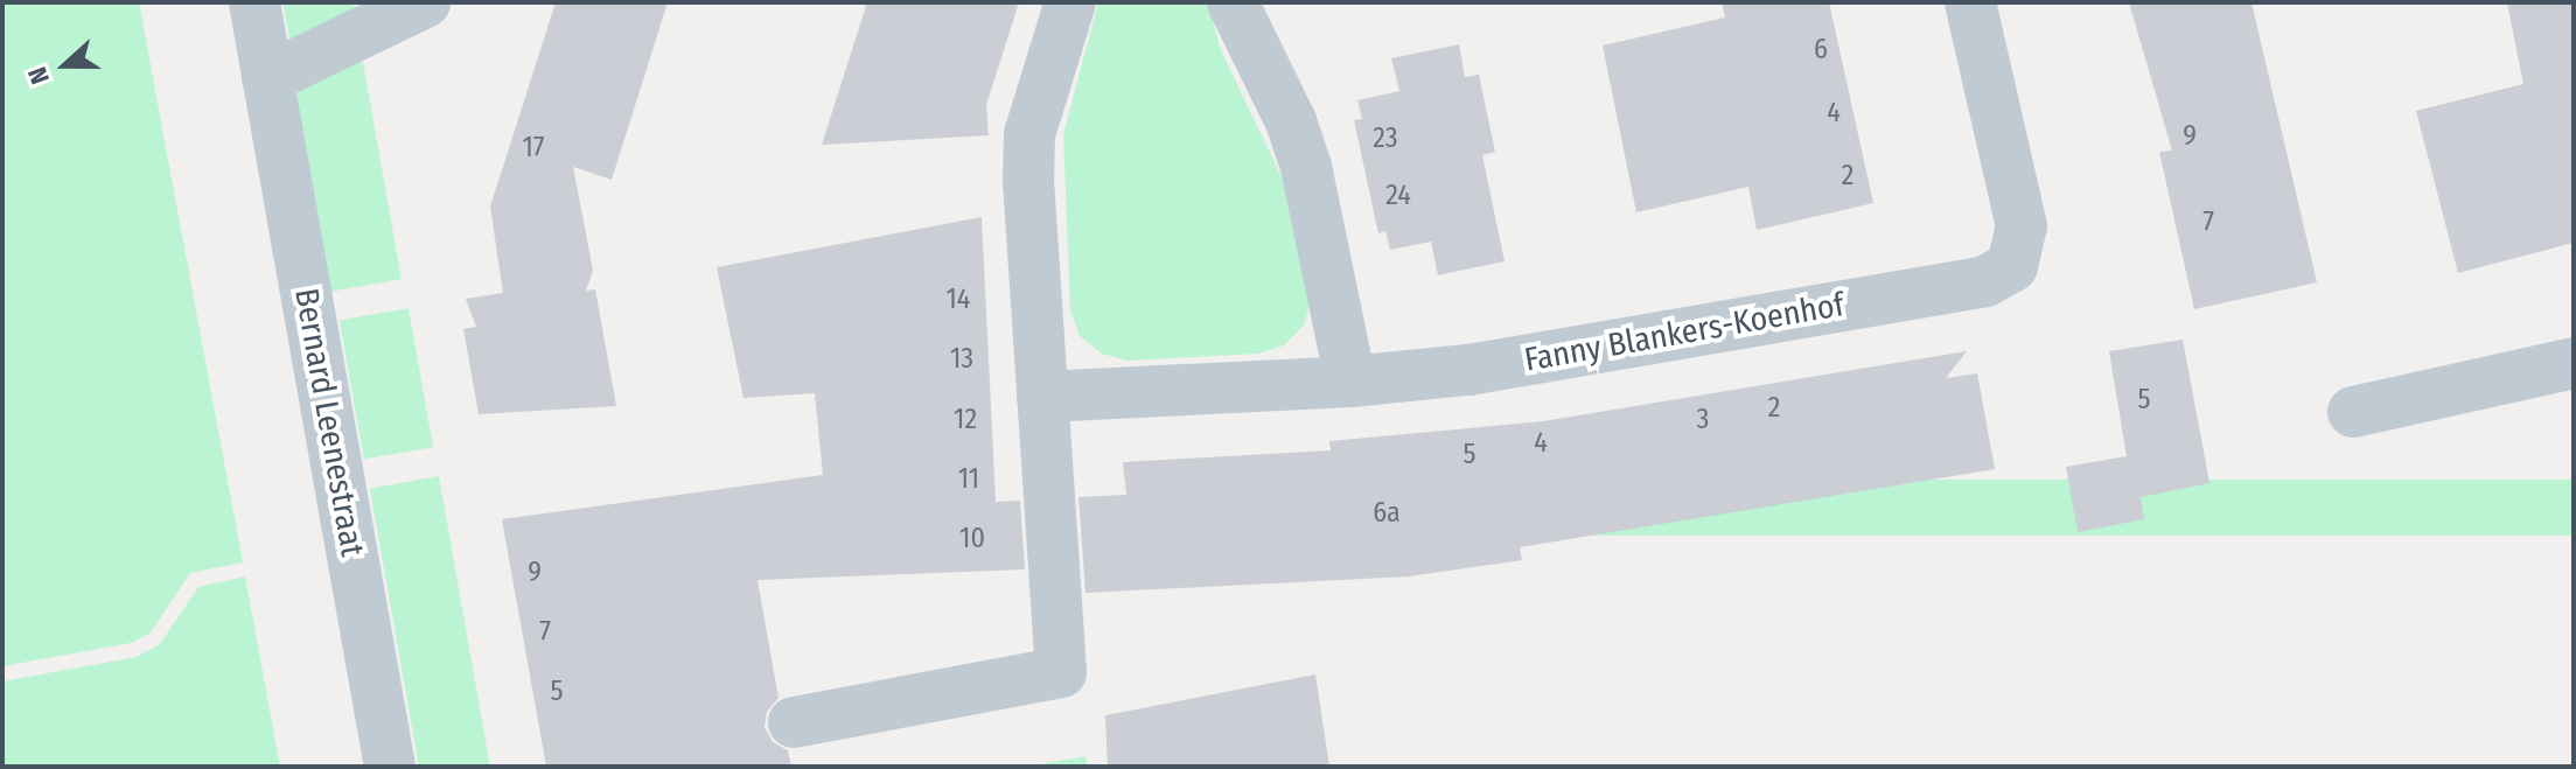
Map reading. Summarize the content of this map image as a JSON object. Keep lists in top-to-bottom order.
{
  "streets": {
    "street": ["Fanny Blankers-Koenhof", "Bernard Leenestraat"]
  },
  "house_numbers": [
    "6",
    "4",
    "9",
    "23",
    "17",
    "2",
    "24",
    "7",
    "14",
    "13",
    "5",
    "2",
    "12",
    "3",
    "4",
    "5",
    "11",
    "6a",
    "10",
    "9",
    "7",
    "5"
  ],
  "north": "left"
}
